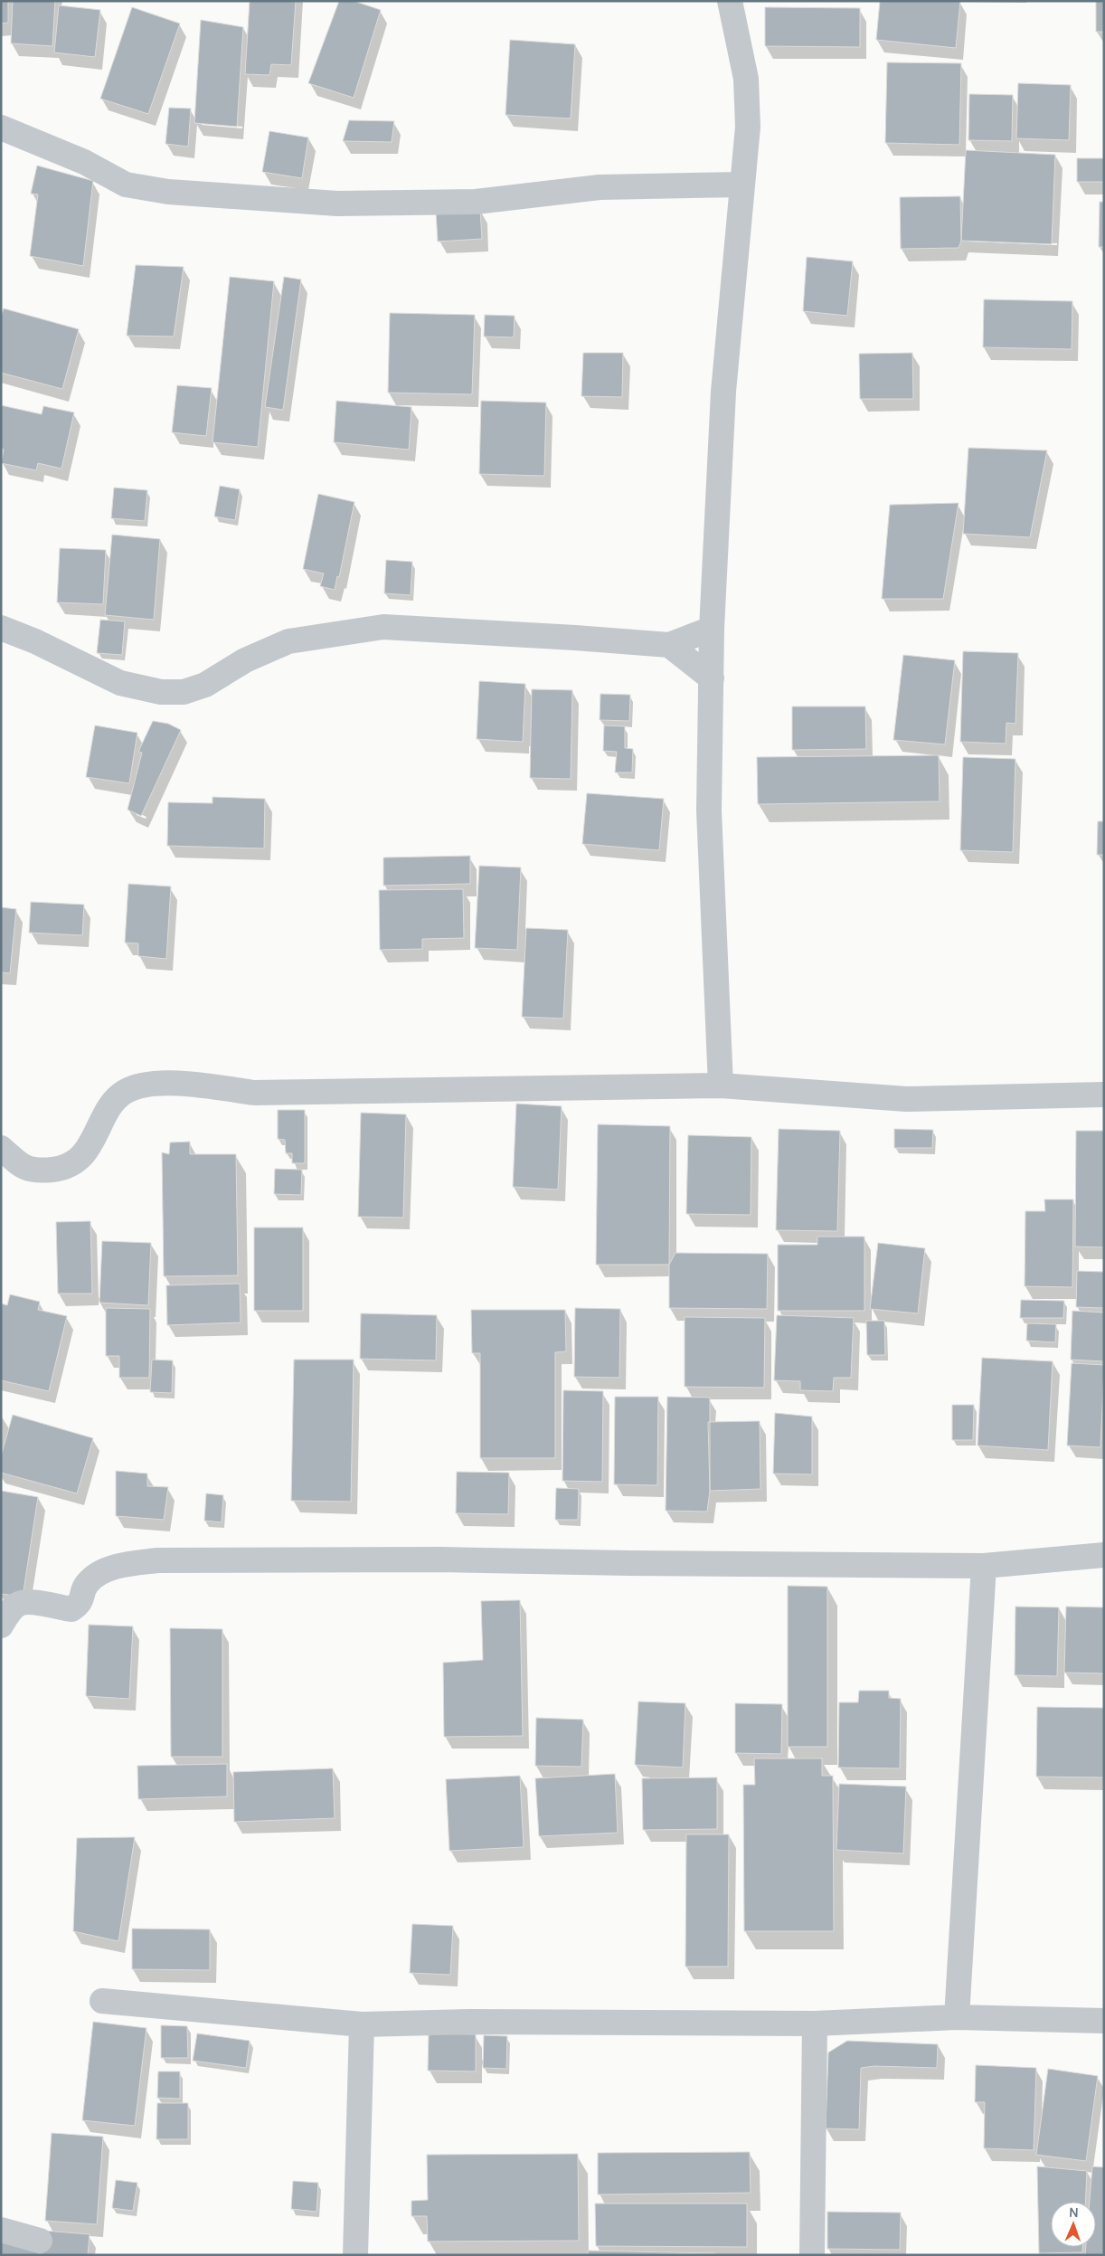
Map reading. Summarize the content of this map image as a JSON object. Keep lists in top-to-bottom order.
{
  "north": "top"
}
